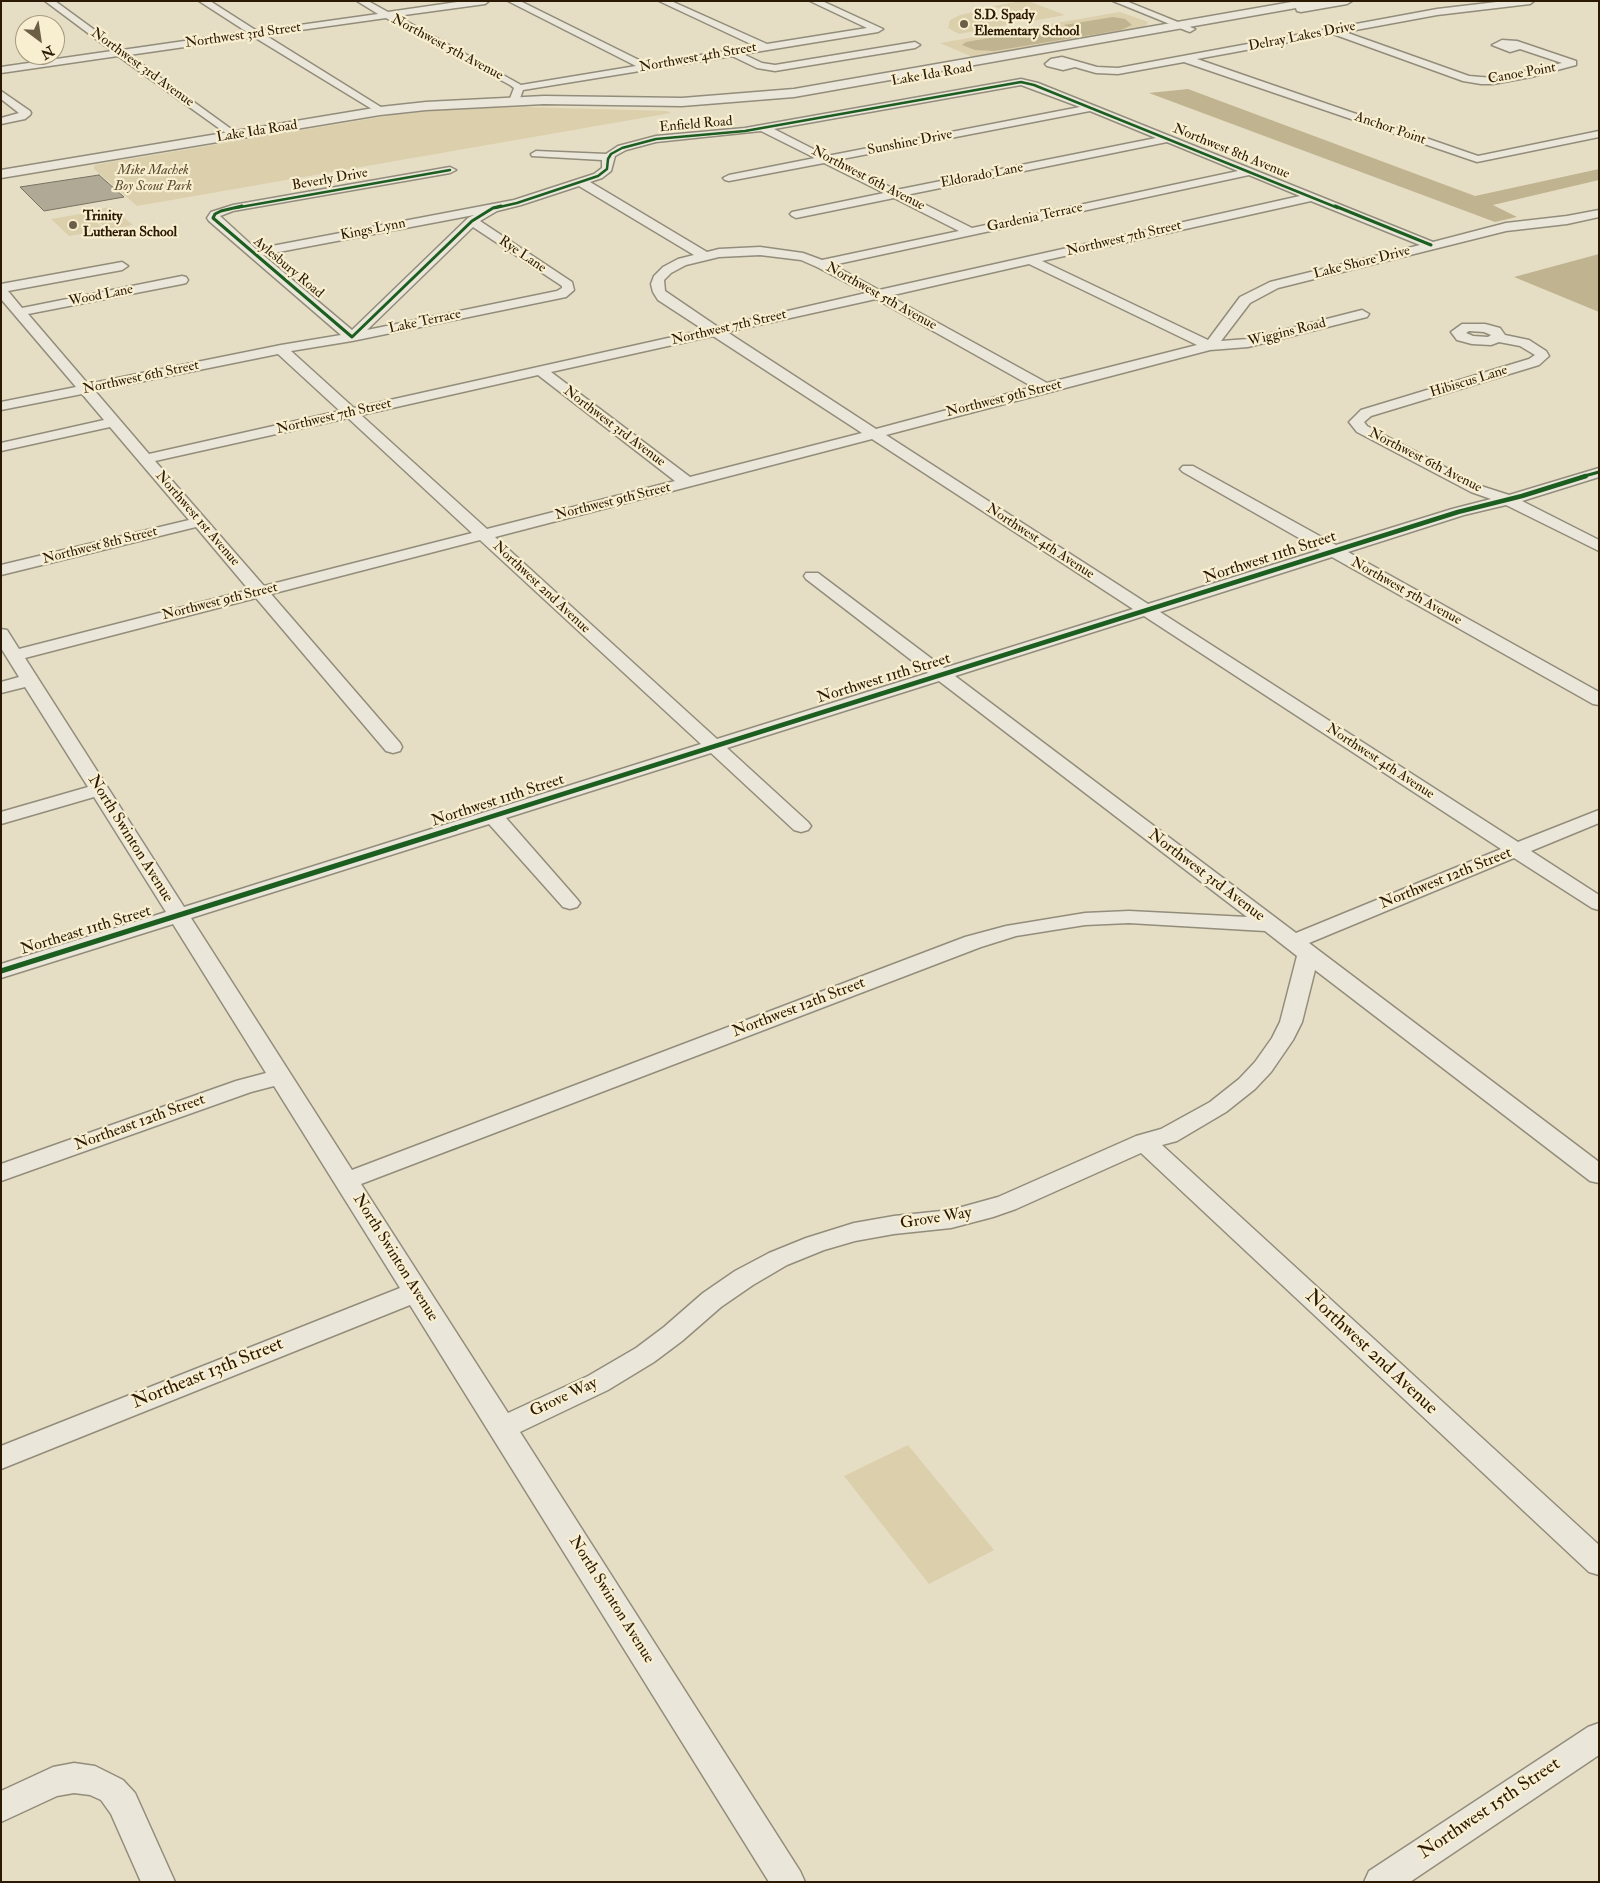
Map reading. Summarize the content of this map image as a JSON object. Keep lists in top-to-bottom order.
{
  "streets": {
    "street": [
      "Northwest 3rd Street",
      "Delray Lakes Drive",
      "Northwest 5th Avenue",
      "Northwest 4th Street",
      "Northwest 3rd Avenue",
      "Canoe Point",
      "Lake Ida Road",
      "Enfield Road",
      "Anchor Point",
      "Sunshine Drive",
      "Northwest 8th Avenue",
      "Eldorado Lane",
      "Northwest 6th Avenue",
      "Beverly Drive",
      "Gardenia Terrace",
      "Kings Lynn",
      "Northwest 7th Street",
      "Rye Lane",
      "Lake Shore Drive",
      "Aylesbury Road",
      "Wood Lane",
      "Lake Terrace",
      "Wiggins Road",
      "Northwest 6th Street",
      "Hibiscus Lane",
      "Northwest 9th Street",
      "Northwest 1st Avenue",
      "Northwest 4th Avenue",
      "Northwest 8th Street",
      "Northwest 11th Street",
      "Northwest 2nd Avenue",
      "North Swinton Avenue",
      "Northwest 12th Street",
      "Northeast 11th Street",
      "Northeast 12th Street",
      "Grove Way",
      "Northeast 13th Street",
      "Northwest 15th Street"
    ]
  },
  "crossings": [
    ["Northwest 3rd Street", "Northwest 5th Avenue"],
    ["Northwest 3rd Street", "Northwest 3rd Avenue"],
    ["Delray Lakes Drive", "Canoe Point"],
    ["Delray Lakes Drive", "Anchor Point"],
    ["Northwest 5th Avenue", "Northwest 4th Street"],
    ["Northwest 5th Avenue", "Lake Ida Road"],
    ["Northwest 5th Avenue", "Gardenia Terrace"],
    ["Northwest 5th Avenue", "Northwest 7th Street"],
    ["Northwest 5th Avenue", "Northwest 9th Street"],
    ["Northwest 5th Avenue", "Northwest 4th Avenue"],
    ["Northwest 5th Avenue", "Northwest 11th Street"],
    ["Northwest 3rd Avenue", "Lake Ida Road"],
    ["Northwest 3rd Avenue", "Northwest 7th Street"],
    ["Northwest 3rd Avenue", "Northwest 9th Street"],
    ["Northwest 3rd Avenue", "Northwest 11th Street"],
    ["Northwest 3rd Avenue", "Northwest 12th Street"],
    ["Northwest 3rd Avenue", "Grove Way"],
    ["Enfield Road", "Northwest 8th Avenue"],
    ["Enfield Road", "Northwest 6th Avenue"],
    ["Enfield Road", "Kings Lynn"],
    ["Enfield Road", "Rye Lane"],
    ["Enfield Road", "Aylesbury Road"],
    ["Enfield Road", "Lake Terrace"],
    ["Sunshine Drive", "Northwest 8th Avenue"],
    ["Sunshine Drive", "Northwest 6th Avenue"],
    ["Northwest 8th Avenue", "Eldorado Lane"],
    ["Northwest 8th Avenue", "Gardenia Terrace"],
    ["Northwest 8th Avenue", "Northwest 7th Street"],
    ["Northwest 8th Avenue", "Lake Shore Drive"],
    ["Eldorado Lane", "Northwest 6th Avenue"],
    ["Northwest 6th Avenue", "Gardenia Terrace"],
    ["Northwest 6th Avenue", "Hibiscus Lane"],
    ["Northwest 6th Avenue", "Northwest 11th Street"],
    ["Beverly Drive", "Aylesbury Road"],
    ["Kings Lynn", "Aylesbury Road"],
    ["Northwest 7th Street", "Northwest 1st Avenue"],
    ["Northwest 7th Street", "Northwest 4th Avenue"],
    ["Northwest 7th Street", "Northwest 2nd Avenue"],
    ["Rye Lane", "Lake Terrace"],
    ["Lake Shore Drive", "Wiggins Road"],
    ["Lake Shore Drive", "Northwest 9th Street"],
    ["Aylesbury Road", "Lake Terrace"],
    ["Wood Lane", "Northwest 1st Avenue"],
    ["Lake Terrace", "Northwest 6th Street"],
    ["Lake Terrace", "Northwest 2nd Avenue"],
    ["Wiggins Road", "Northwest 9th Street"],
    ["Northwest 6th Street", "Northwest 1st Avenue"],
    ["Northwest 6th Street", "Northwest 2nd Avenue"],
    ["Northwest 9th Street", "Northwest 1st Avenue"],
    ["Northwest 9th Street", "Northwest 4th Avenue"],
    ["Northwest 9th Street", "Northwest 2nd Avenue"],
    ["Northwest 9th Street", "North Swinton Avenue"],
    ["Northwest 1st Avenue", "Northwest 8th Street"],
    ["Northwest 4th Avenue", "Northwest 11th Street"],
    ["Northwest 4th Avenue", "Northwest 12th Street"],
    ["Northwest 11th Street", "Northwest 2nd Avenue"],
    ["Northwest 11th Street", "North Swinton Avenue"],
    ["Northwest 11th Street", "Northeast 11th Street"],
    ["Northwest 2nd Avenue", "Grove Way"],
    ["North Swinton Avenue", "Northwest 12th Street"],
    ["North Swinton Avenue", "Northeast 11th Street"],
    ["North Swinton Avenue", "Northeast 12th Street"],
    ["North Swinton Avenue", "Grove Way"],
    ["North Swinton Avenue", "Northeast 13th Street"],
    ["Northwest 12th Street", "Grove Way"]
  ],
  "parks": ["Mike Machek Boy Scout Park"],
  "places": ["S.D. Spady Elementary School", "Trinity Lutheran School"],
  "north": "bottom right"
}
